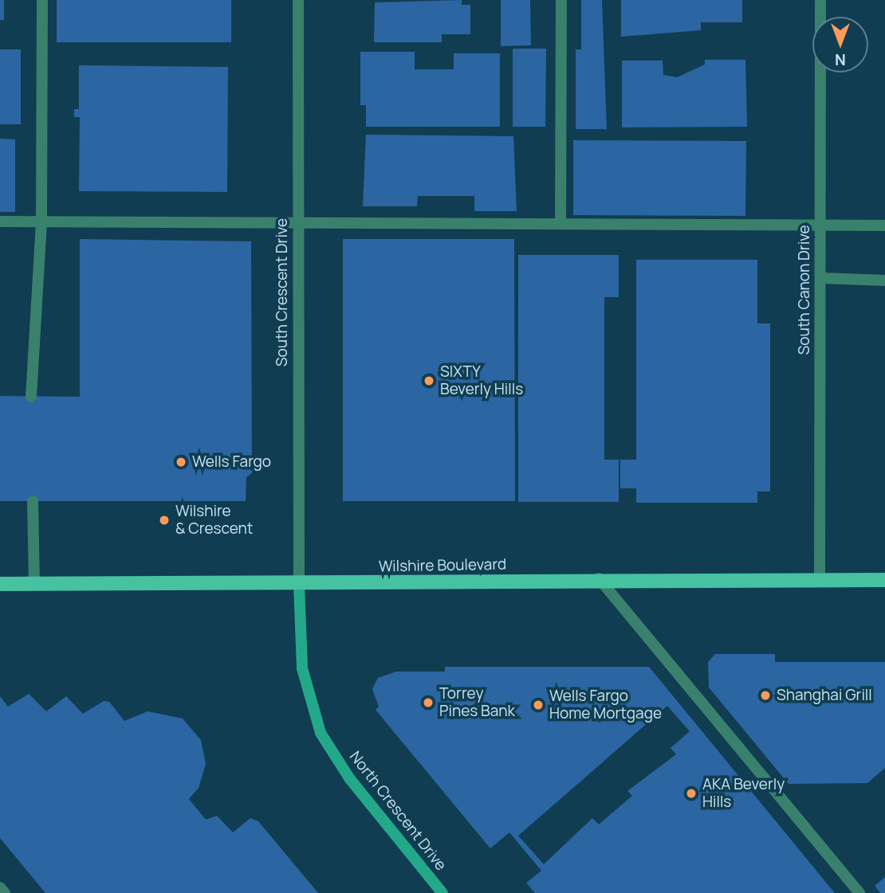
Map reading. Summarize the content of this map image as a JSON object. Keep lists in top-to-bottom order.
{
  "streets": {
    "main road": ["Wilshire Boulevard"],
    "street": ["South Canon Drive", "South Crescent Drive", "North Crescent Drive"]
  },
  "crossings": [
    ["South Canon Drive", "Wilshire Boulevard"],
    ["South Crescent Drive", "Wilshire Boulevard"],
    ["South Crescent Drive", "North Crescent Drive"],
    ["Wilshire Boulevard", "North Crescent Drive"]
  ],
  "places": [
    "SIXTY Beverly Hills",
    "Wells Fargo",
    "Wilshire & Crescent",
    "Shanghai Grill",
    "Torrey Pines Bank",
    "Wells Fargo Home Mortgage",
    "AKA Beverly Hills"
  ],
  "north": "bottom"
}
